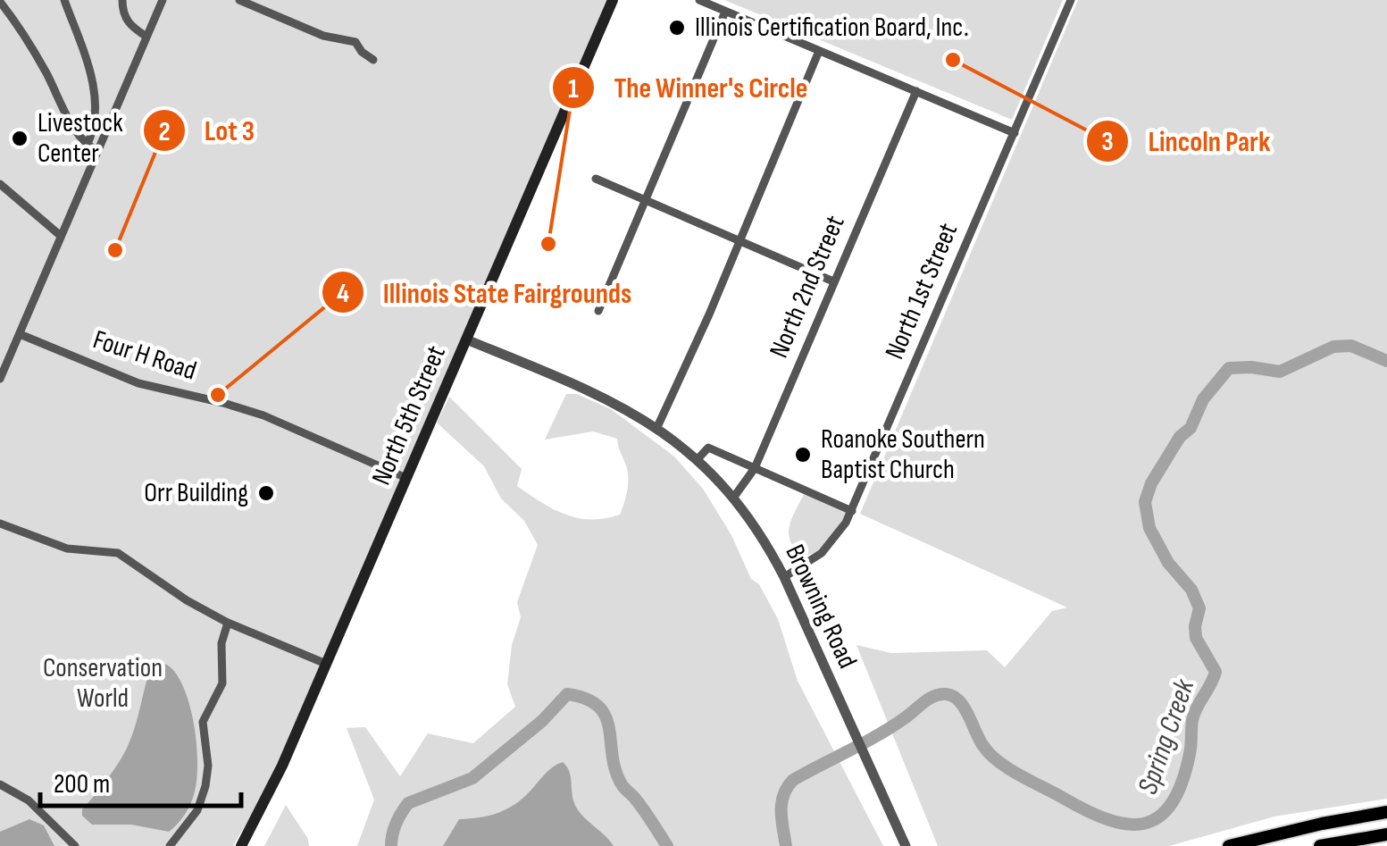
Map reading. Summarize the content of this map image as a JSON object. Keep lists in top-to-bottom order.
{
  "streets": {
    "main road": ["North 5th Street"],
    "street": [
      "North 2nd Street",
      "North 1st Street",
      "Four H Road",
      "Browning Road"
    ]
  },
  "crossings": [
    ["North 2nd Street", "Browning Road"],
    ["North 1st Street", "Browning Road"],
    ["Four H Road", "North 5th Street"],
    ["North 5th Street", "Browning Road"]
  ],
  "water": ["Spring Creek"],
  "parks": ["Conservation World"],
  "places": [
    "Illinois Certification Board, Inc.",
    "Lincoln Park",
    "Livestock Center",
    "The Winner's Circle",
    "Lot 3",
    "Illinois State Fairgrounds",
    "Roanoke Southern Baptist Church",
    "Orr Building"
  ],
  "scale_bar": "200 m"
}
